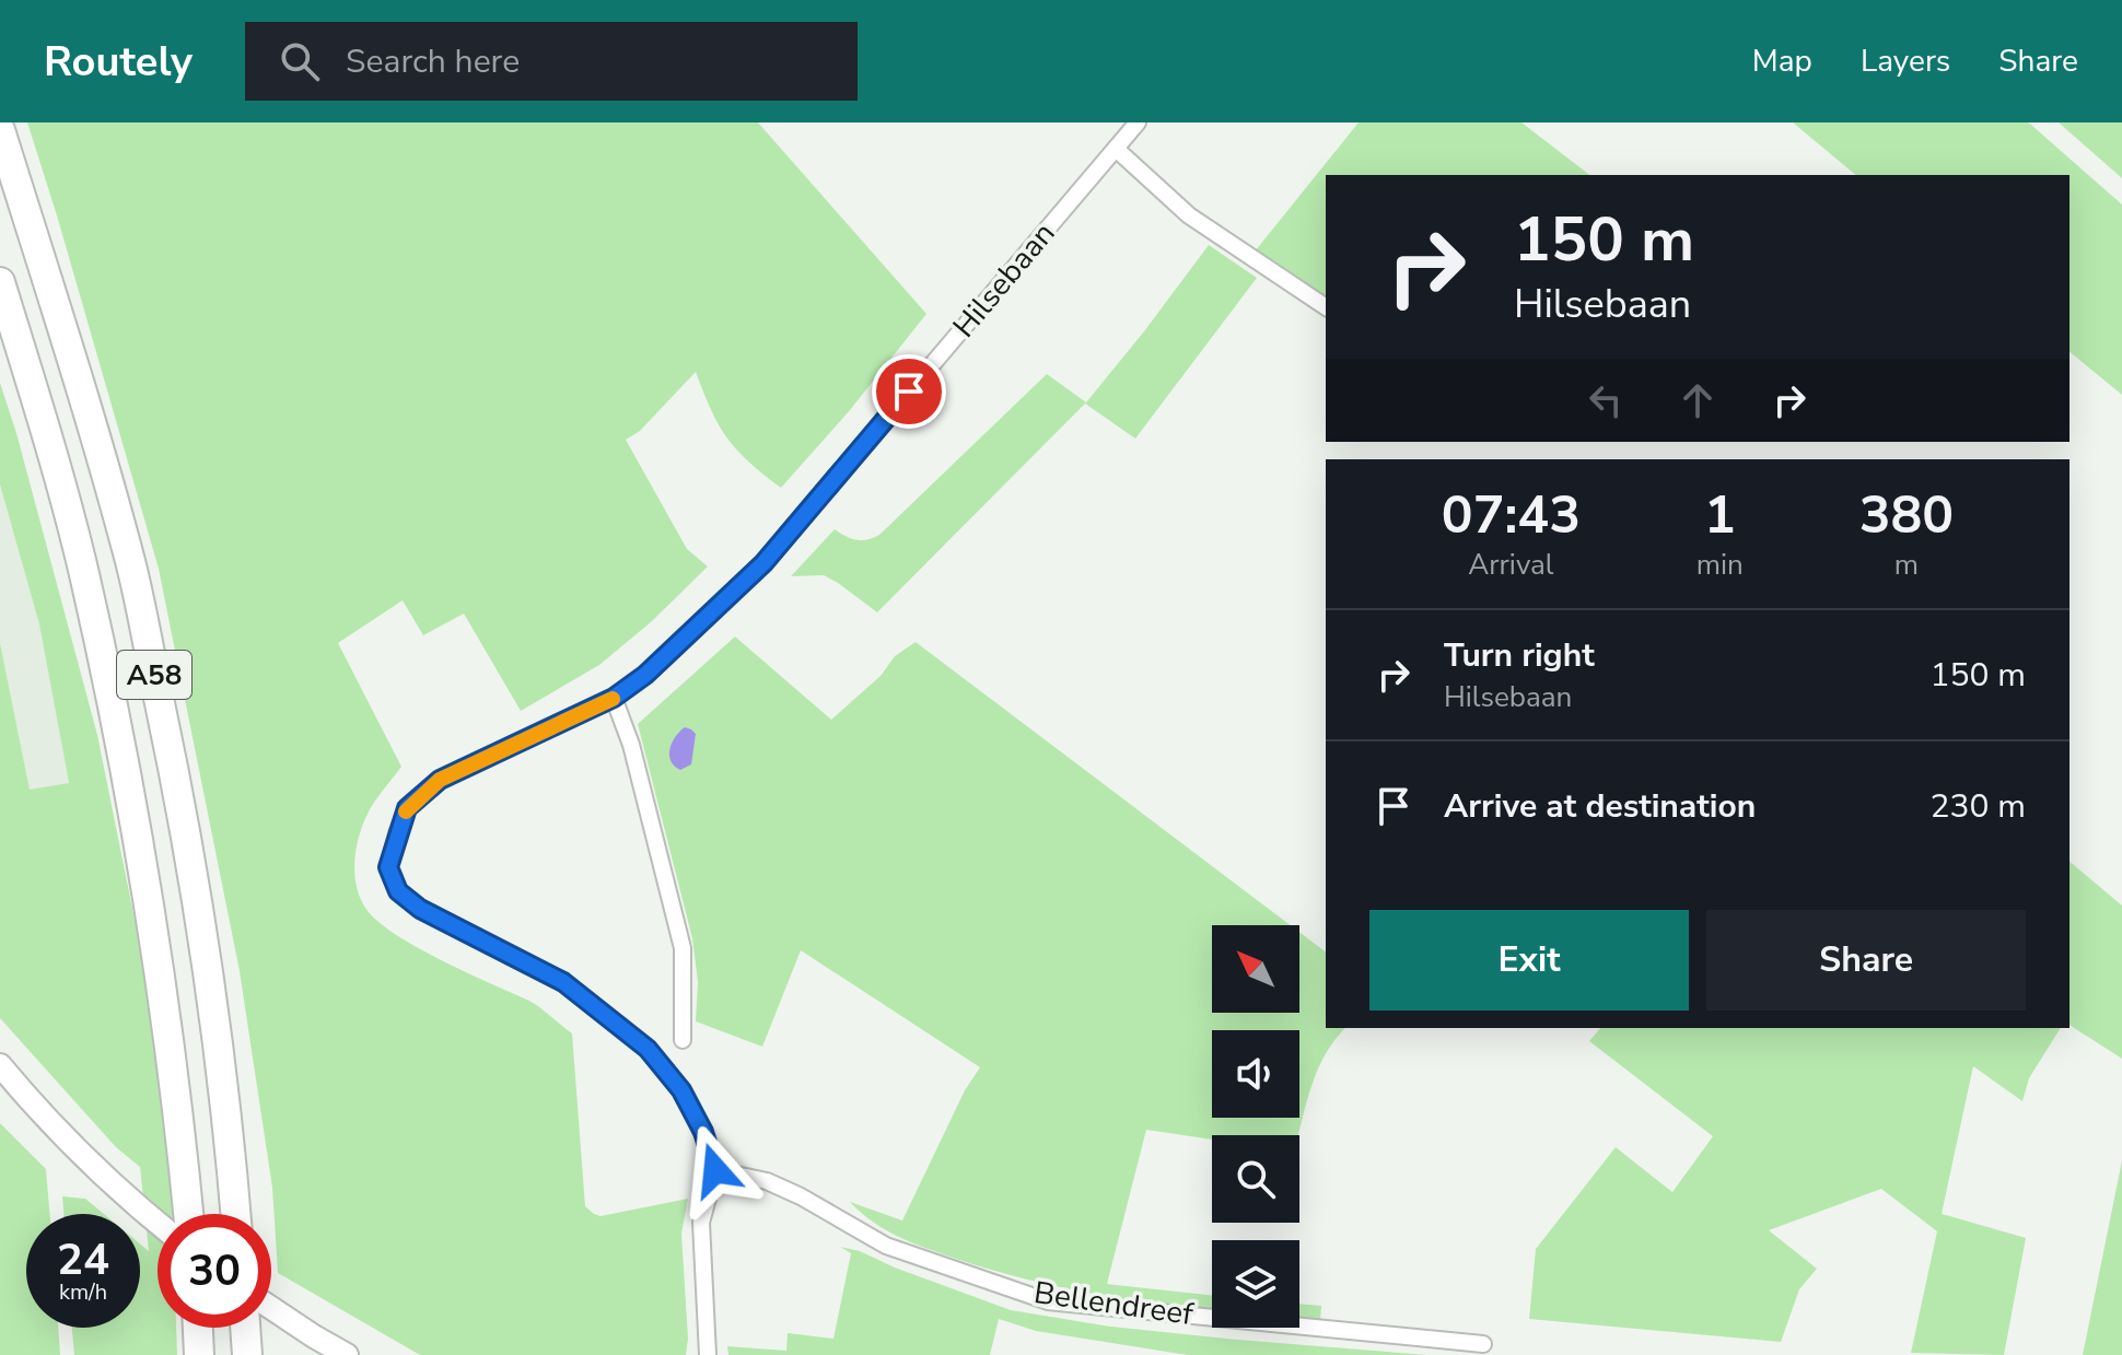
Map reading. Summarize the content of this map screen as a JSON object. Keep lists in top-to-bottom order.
{
  "streets": {
    "highway": ["A58"],
    "street": ["Hilsebaan", "Bellendreef"]
  },
  "crossings": [
    ["Hilsebaan", "Bellendreef"]
  ],
  "north": "top left",
  "page": {
    "header": "Routely",
    "search": "Search here",
    "nav": ["Map", "Layers", "Share"],
    "turn": ["150 m", "Hilsebaan"],
    "eta": [
      "07:43",
      "Arrival",
      "1",
      "min",
      "380",
      "m"
    ],
    "list": [
      {
        "name": "Turn right",
        "note": "Hilsebaan",
        "value": "150 m"
      },
      {
        "name": "Arrive at destination",
        "value": "230 m"
      }
    ],
    "buttons": ["Exit", "Share"],
    "speed": "24 km/h",
    "limit": "30"
  }
}
